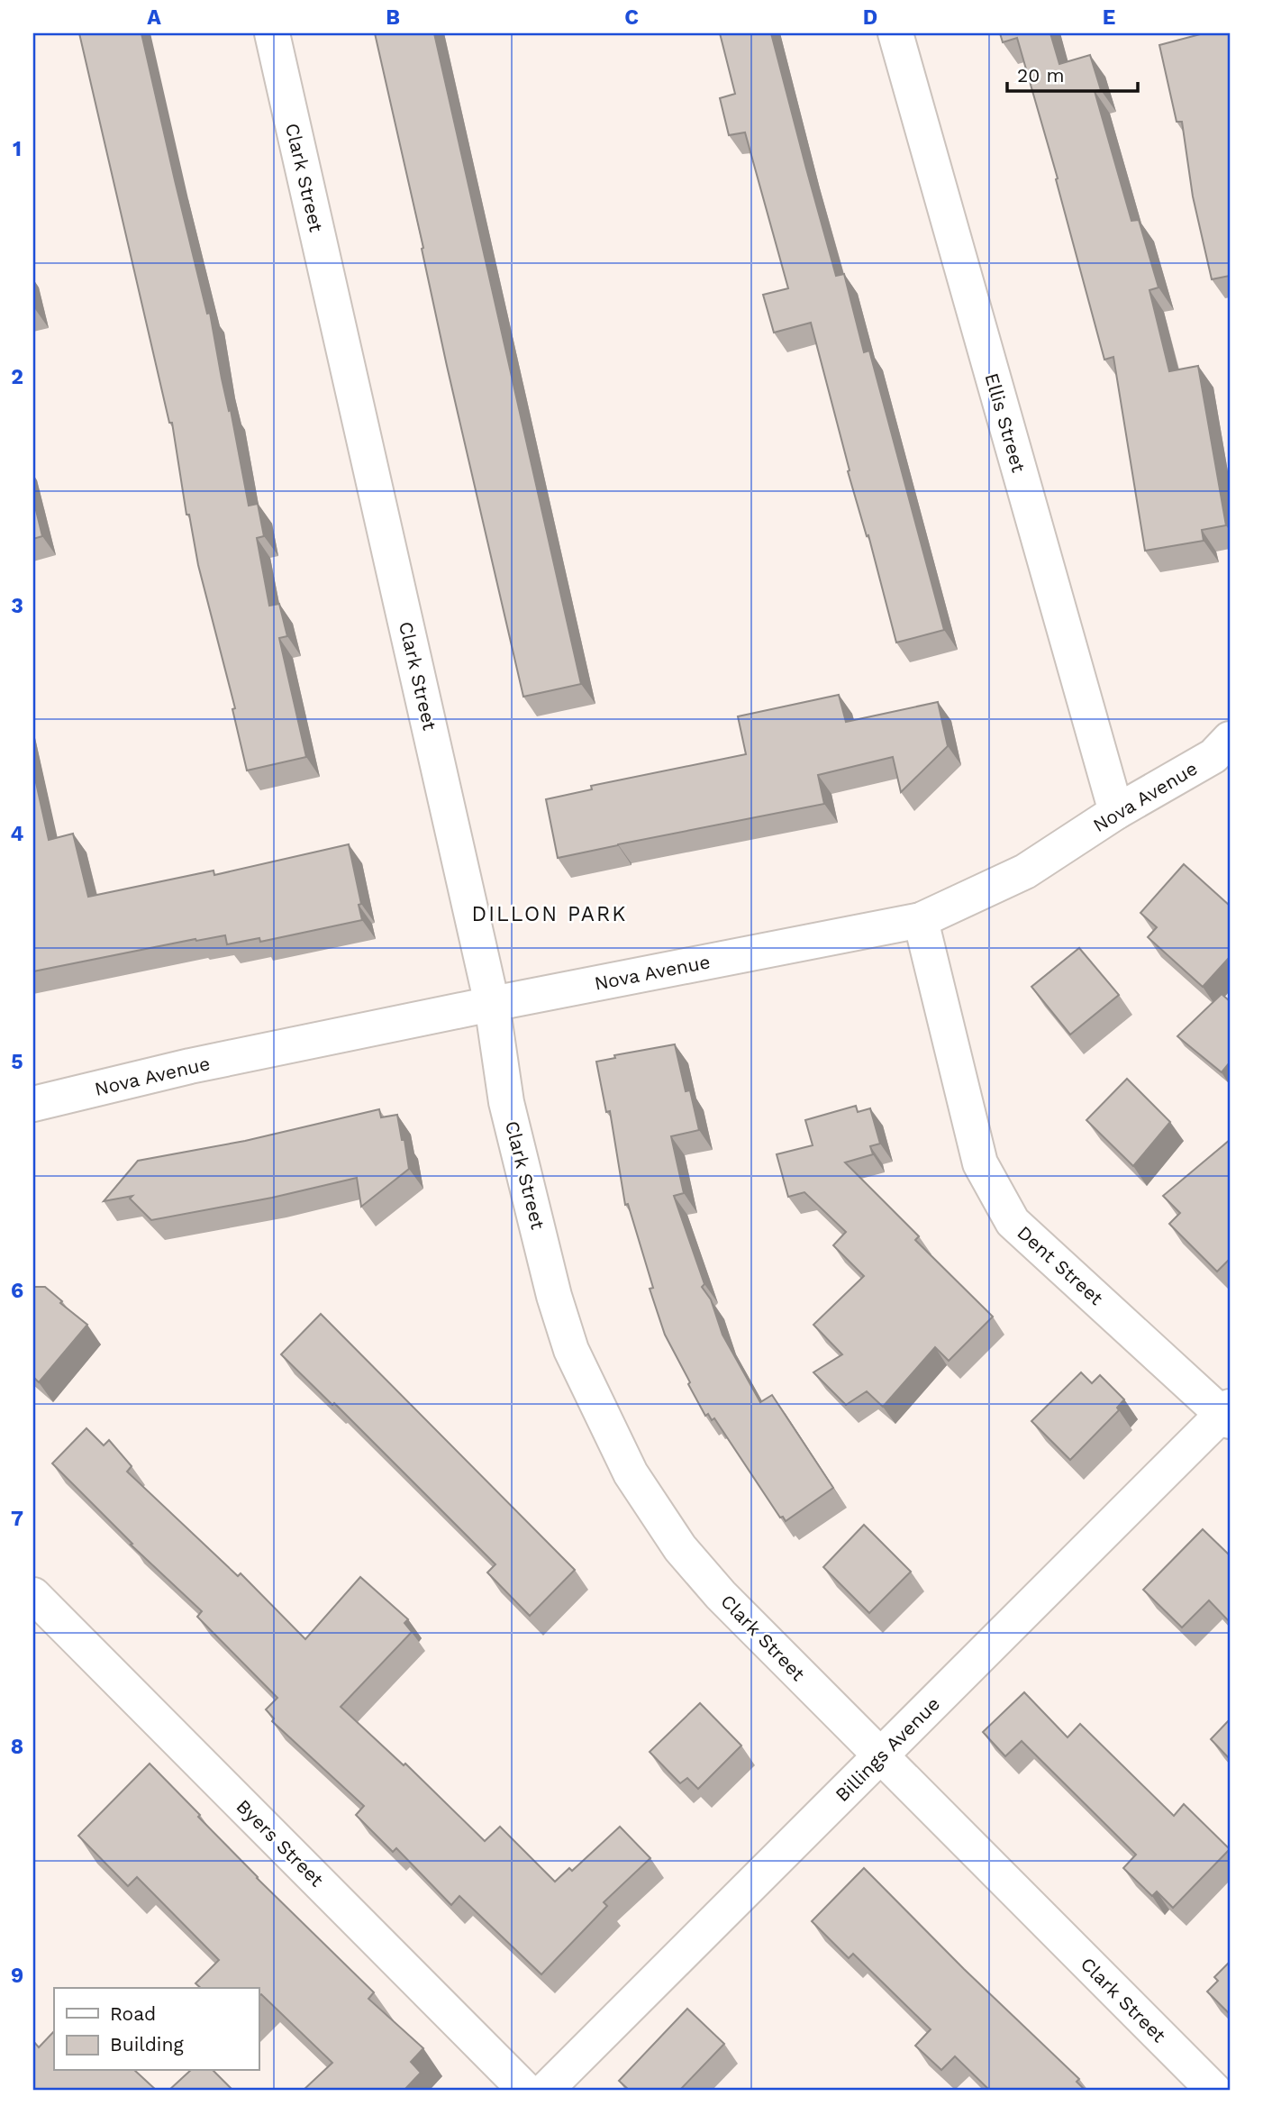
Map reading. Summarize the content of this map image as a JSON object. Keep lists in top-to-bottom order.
{
  "streets": {
    "street": [
      "Clark Street",
      "Ellis Street",
      "Nova Avenue",
      "Dent Street",
      "Billings Avenue",
      "Byers Street"
    ]
  },
  "crossings": [
    ["Clark Street", "Nova Avenue"],
    ["Clark Street", "Billings Avenue"],
    ["Ellis Street", "Nova Avenue"],
    ["Nova Avenue", "Dent Street"],
    ["Dent Street", "Billings Avenue"]
  ],
  "districts": ["DILLON PARK"],
  "legend": ["Road", "Building"],
  "scale_bar": "20 m",
  "grid": {
    "columns": [
      "A",
      "B",
      "C",
      "D",
      "E"
    ],
    "rows": [
      "1",
      "2",
      "3",
      "4",
      "5",
      "6",
      "7",
      "8",
      "9"
    ]
  }
}
